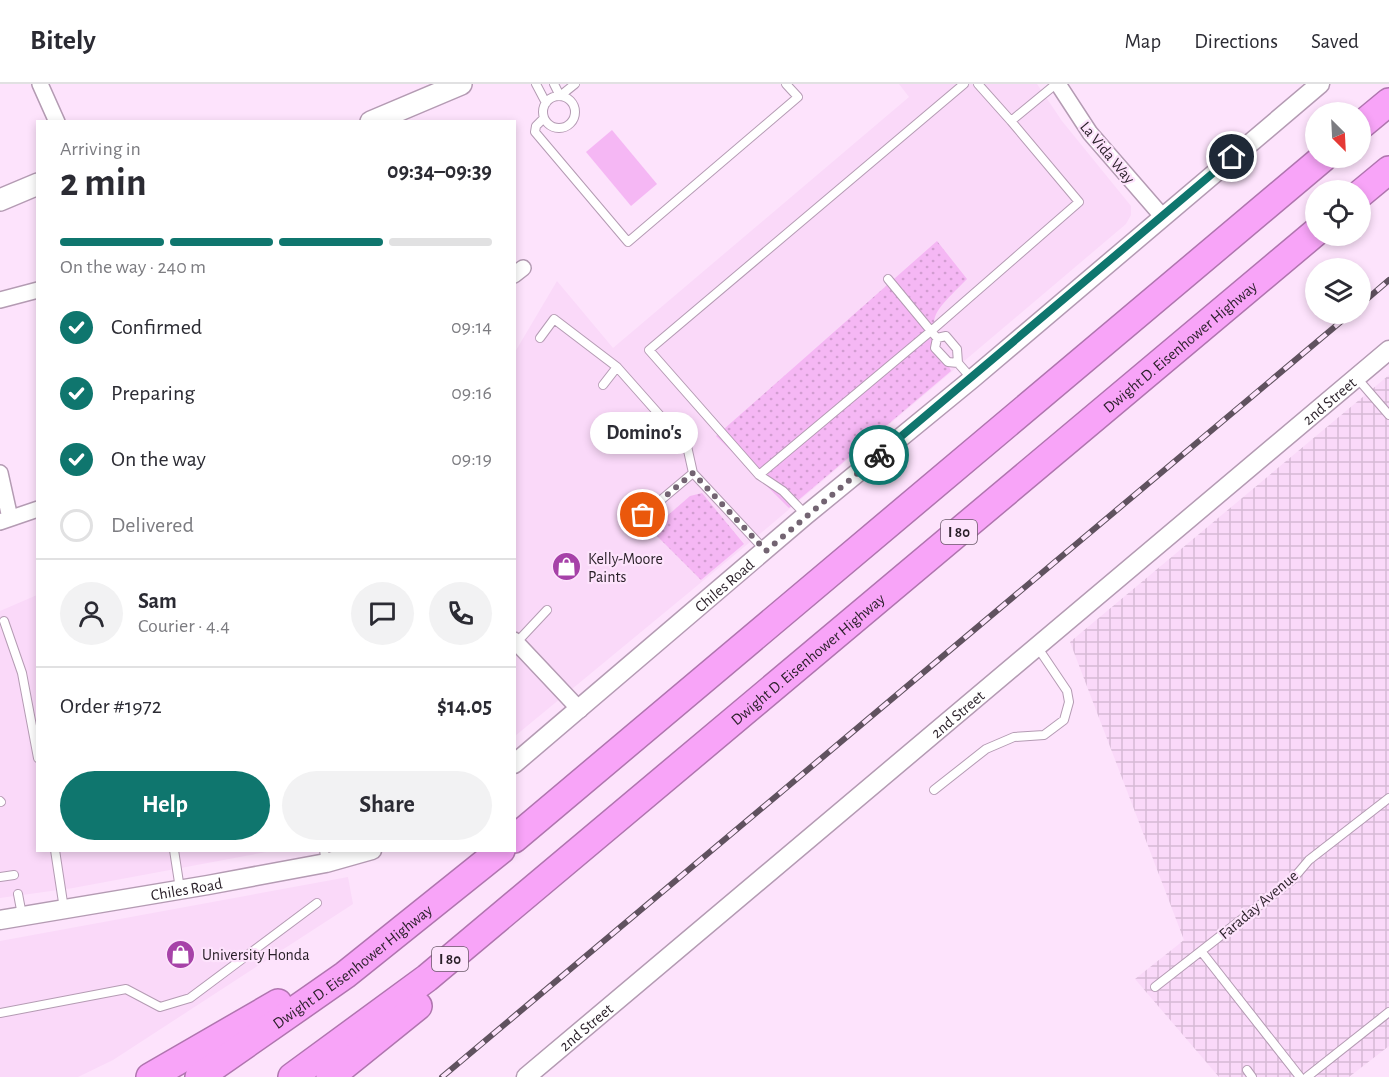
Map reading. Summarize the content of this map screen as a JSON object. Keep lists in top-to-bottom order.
{
  "streets": {
    "highway": ["Dwight D. Eisenhower Highway", "I 80"],
    "street": ["La Vida Way", "2nd Street", "Chiles Road"],
    "lane": ["Faraday Avenue"]
  },
  "crossings": [
    ["La Vida Way", "Chiles Road"]
  ],
  "places": {
    "other": ["Domino's"],
    "shop": ["Kelly-Moore Paints", "University Honda"]
  },
  "north": "bottom right",
  "page": {
    "header": "Bitely",
    "nav": ["Map", "Directions", "Saved"],
    "heading": ["2 min", "Arriving in", "09:34–09:39"],
    "panel": [
      "Sam",
      "Courier · 4.4",
      "Order #1972",
      "$14.05"
    ],
    "bar": "On the way · 240 m",
    "list": [
      ["Confirmed", "09:14"],
      ["Preparing", "09:16"],
      ["On the way", "09:19"],
      "Delivered"
    ],
    "bubble": "Domino's",
    "buttons": ["Help", "Share"]
  }
}
